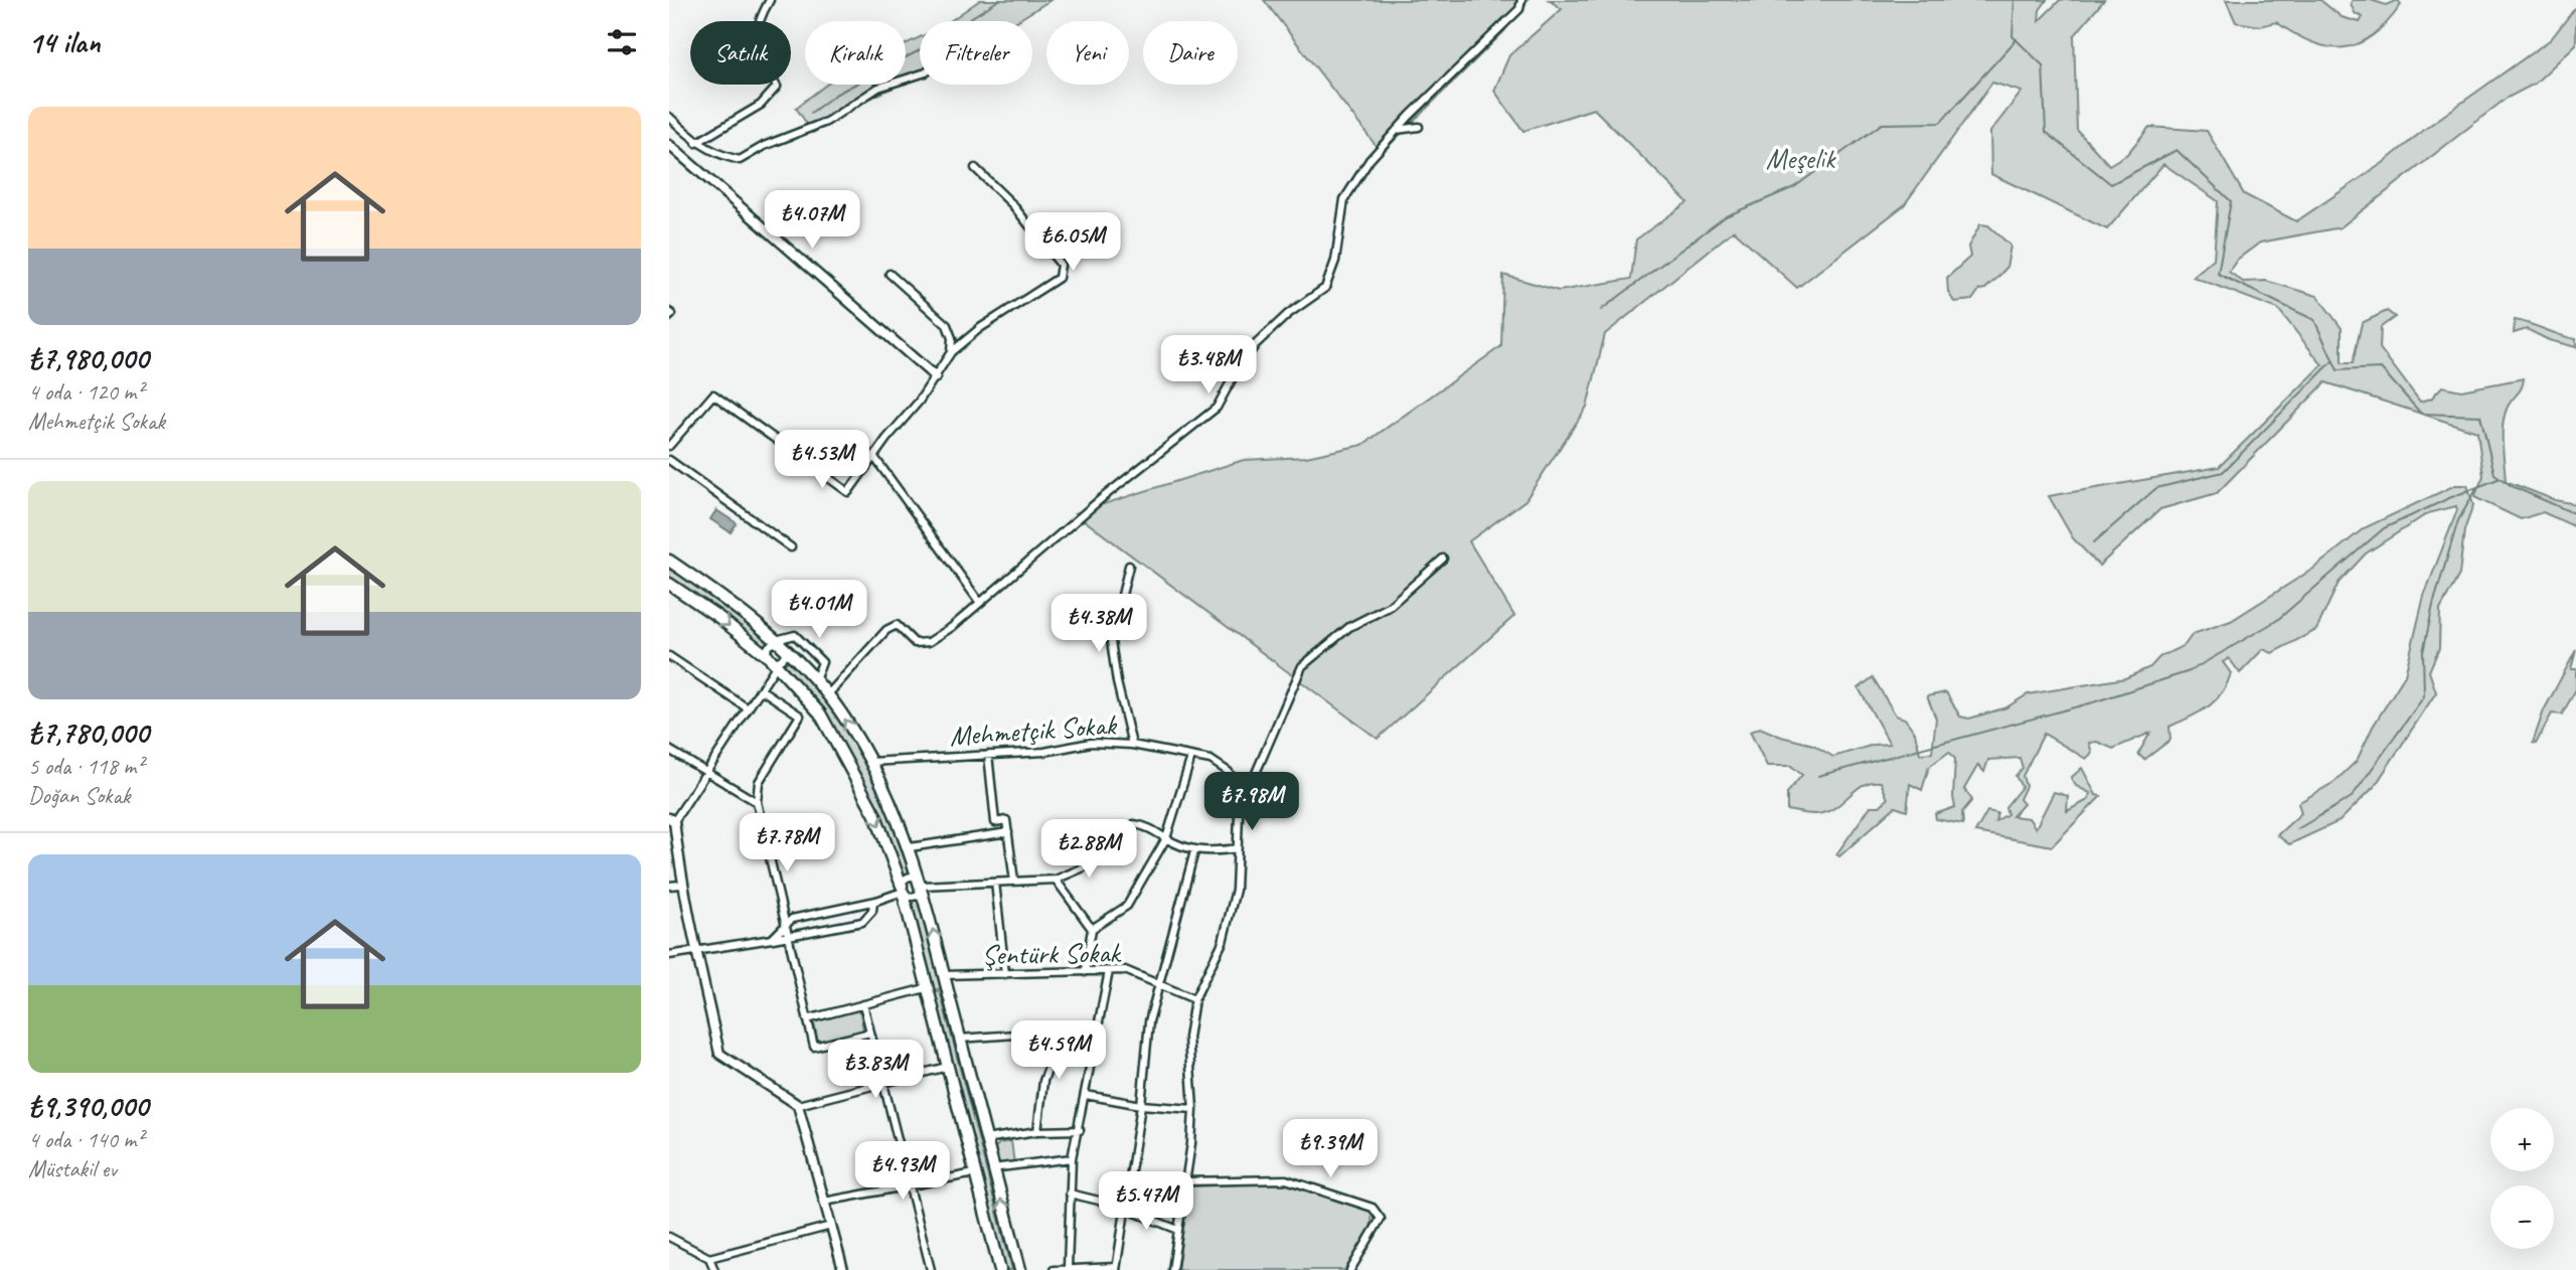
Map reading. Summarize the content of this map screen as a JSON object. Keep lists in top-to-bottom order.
{
  "streets": {
    "street": ["Mehmetçik Sokak", "Şentürk Sokak"]
  },
  "parks": ["Meşelik"],
  "page": {
    "heading": "14 ilan",
    "chip": [
      "Satılık",
      "Kiralık",
      "Filtreler",
      "Yeni",
      "Daire"
    ],
    "list": [
      {
        "name": "₺7,980,000",
        "note": "4 oda · 120 m² · Mehmetçik Sokak"
      },
      {
        "name": "₺7,780,000",
        "note": "5 oda · 118 m² · Doğan Sokak"
      },
      {
        "name": "₺9,390,000",
        "note": "4 oda · 140 m² · Müstakil ev"
      }
    ],
    "price": [
      "₺4.07M",
      "₺6.05M",
      "₺3.48M",
      "₺4.53M",
      "₺4.01M",
      "₺4.38M",
      "₺7.98M",
      "₺7.78M",
      "₺2.88M",
      "₺4.59M",
      "₺3.83M",
      "₺9.39M",
      "₺4.93M",
      "₺5.47M"
    ],
    "map_buttons": ["+", "−"]
  }
}
